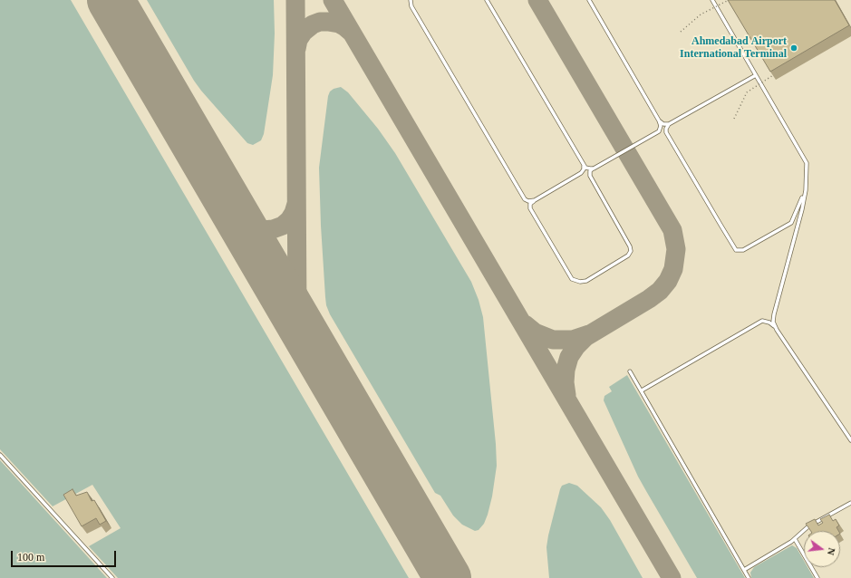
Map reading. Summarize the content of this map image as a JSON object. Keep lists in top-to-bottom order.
{
  "places": ["Ahmedabad Airport International Terminal"],
  "scale_bar": "100 m",
  "north": "right"
}
